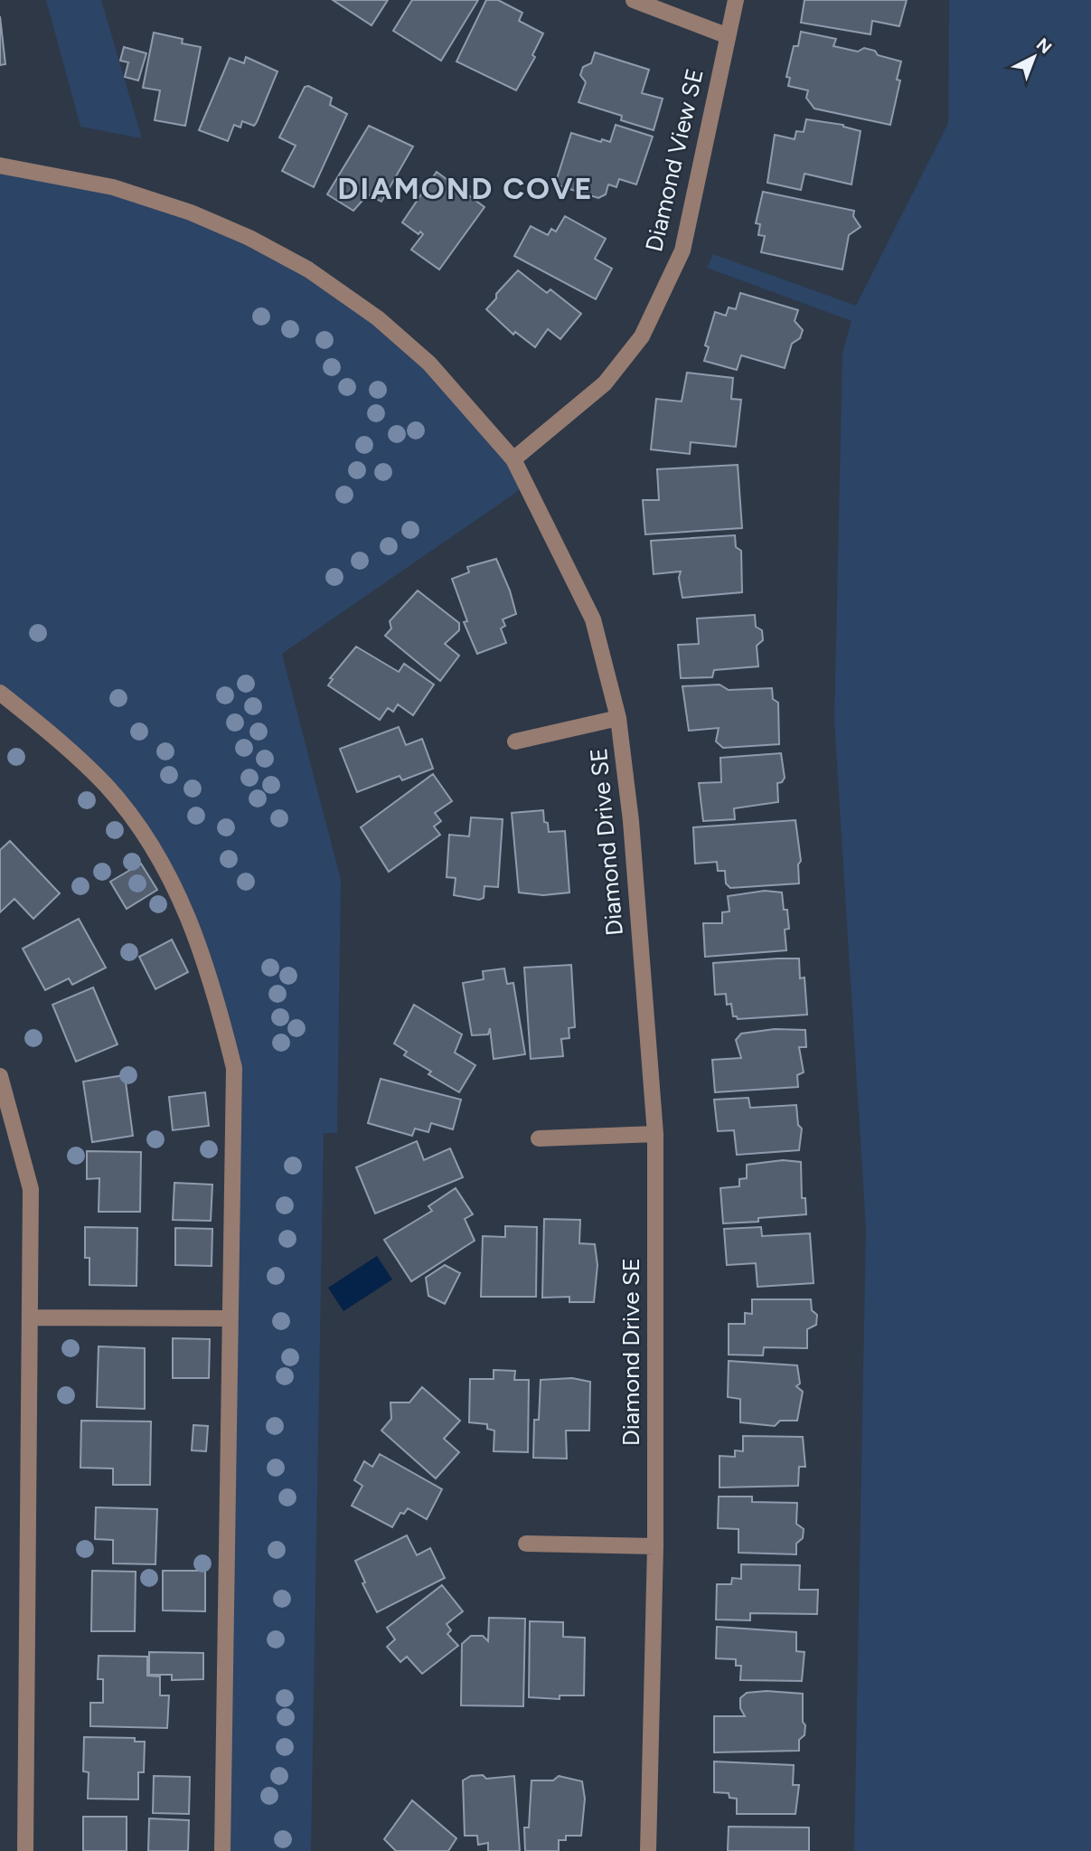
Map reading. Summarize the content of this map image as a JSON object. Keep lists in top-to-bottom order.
{
  "streets": {
    "street": ["Diamond View SE", "Diamond Drive SE"]
  },
  "crossings": [
    ["Diamond View SE", "Diamond Drive SE"]
  ],
  "districts": ["DIAMOND COVE"],
  "north": "top right"
}
